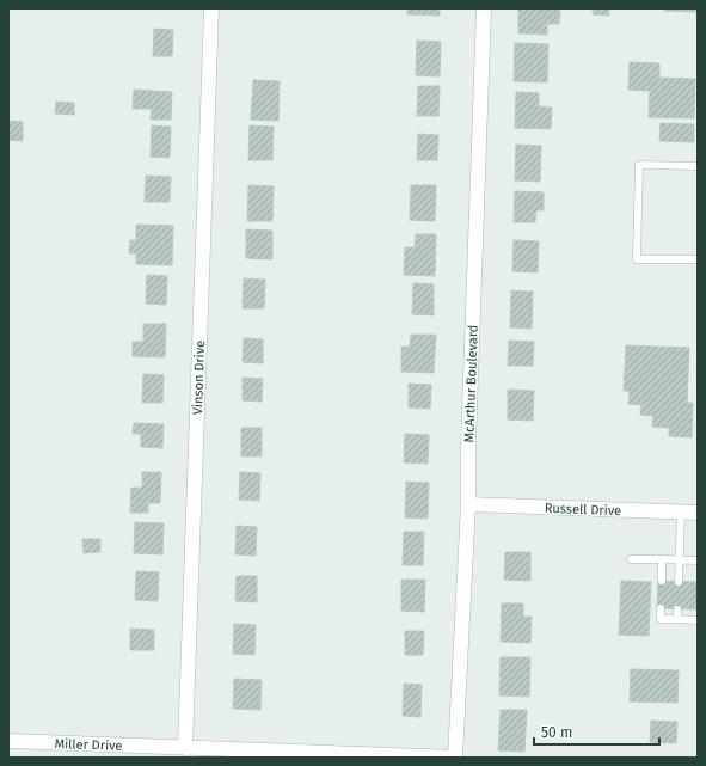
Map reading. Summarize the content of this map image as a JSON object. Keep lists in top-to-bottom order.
{
  "streets": {
    "street": [
      "Vinson Drive",
      "McArthur Boulevard",
      "Russell Drive",
      "Miller Drive"
    ]
  },
  "crossings": [
    ["Vinson Drive", "Miller Drive"],
    ["McArthur Boulevard", "Russell Drive"],
    ["McArthur Boulevard", "Miller Drive"]
  ],
  "scale_bar": "50 m"
}
